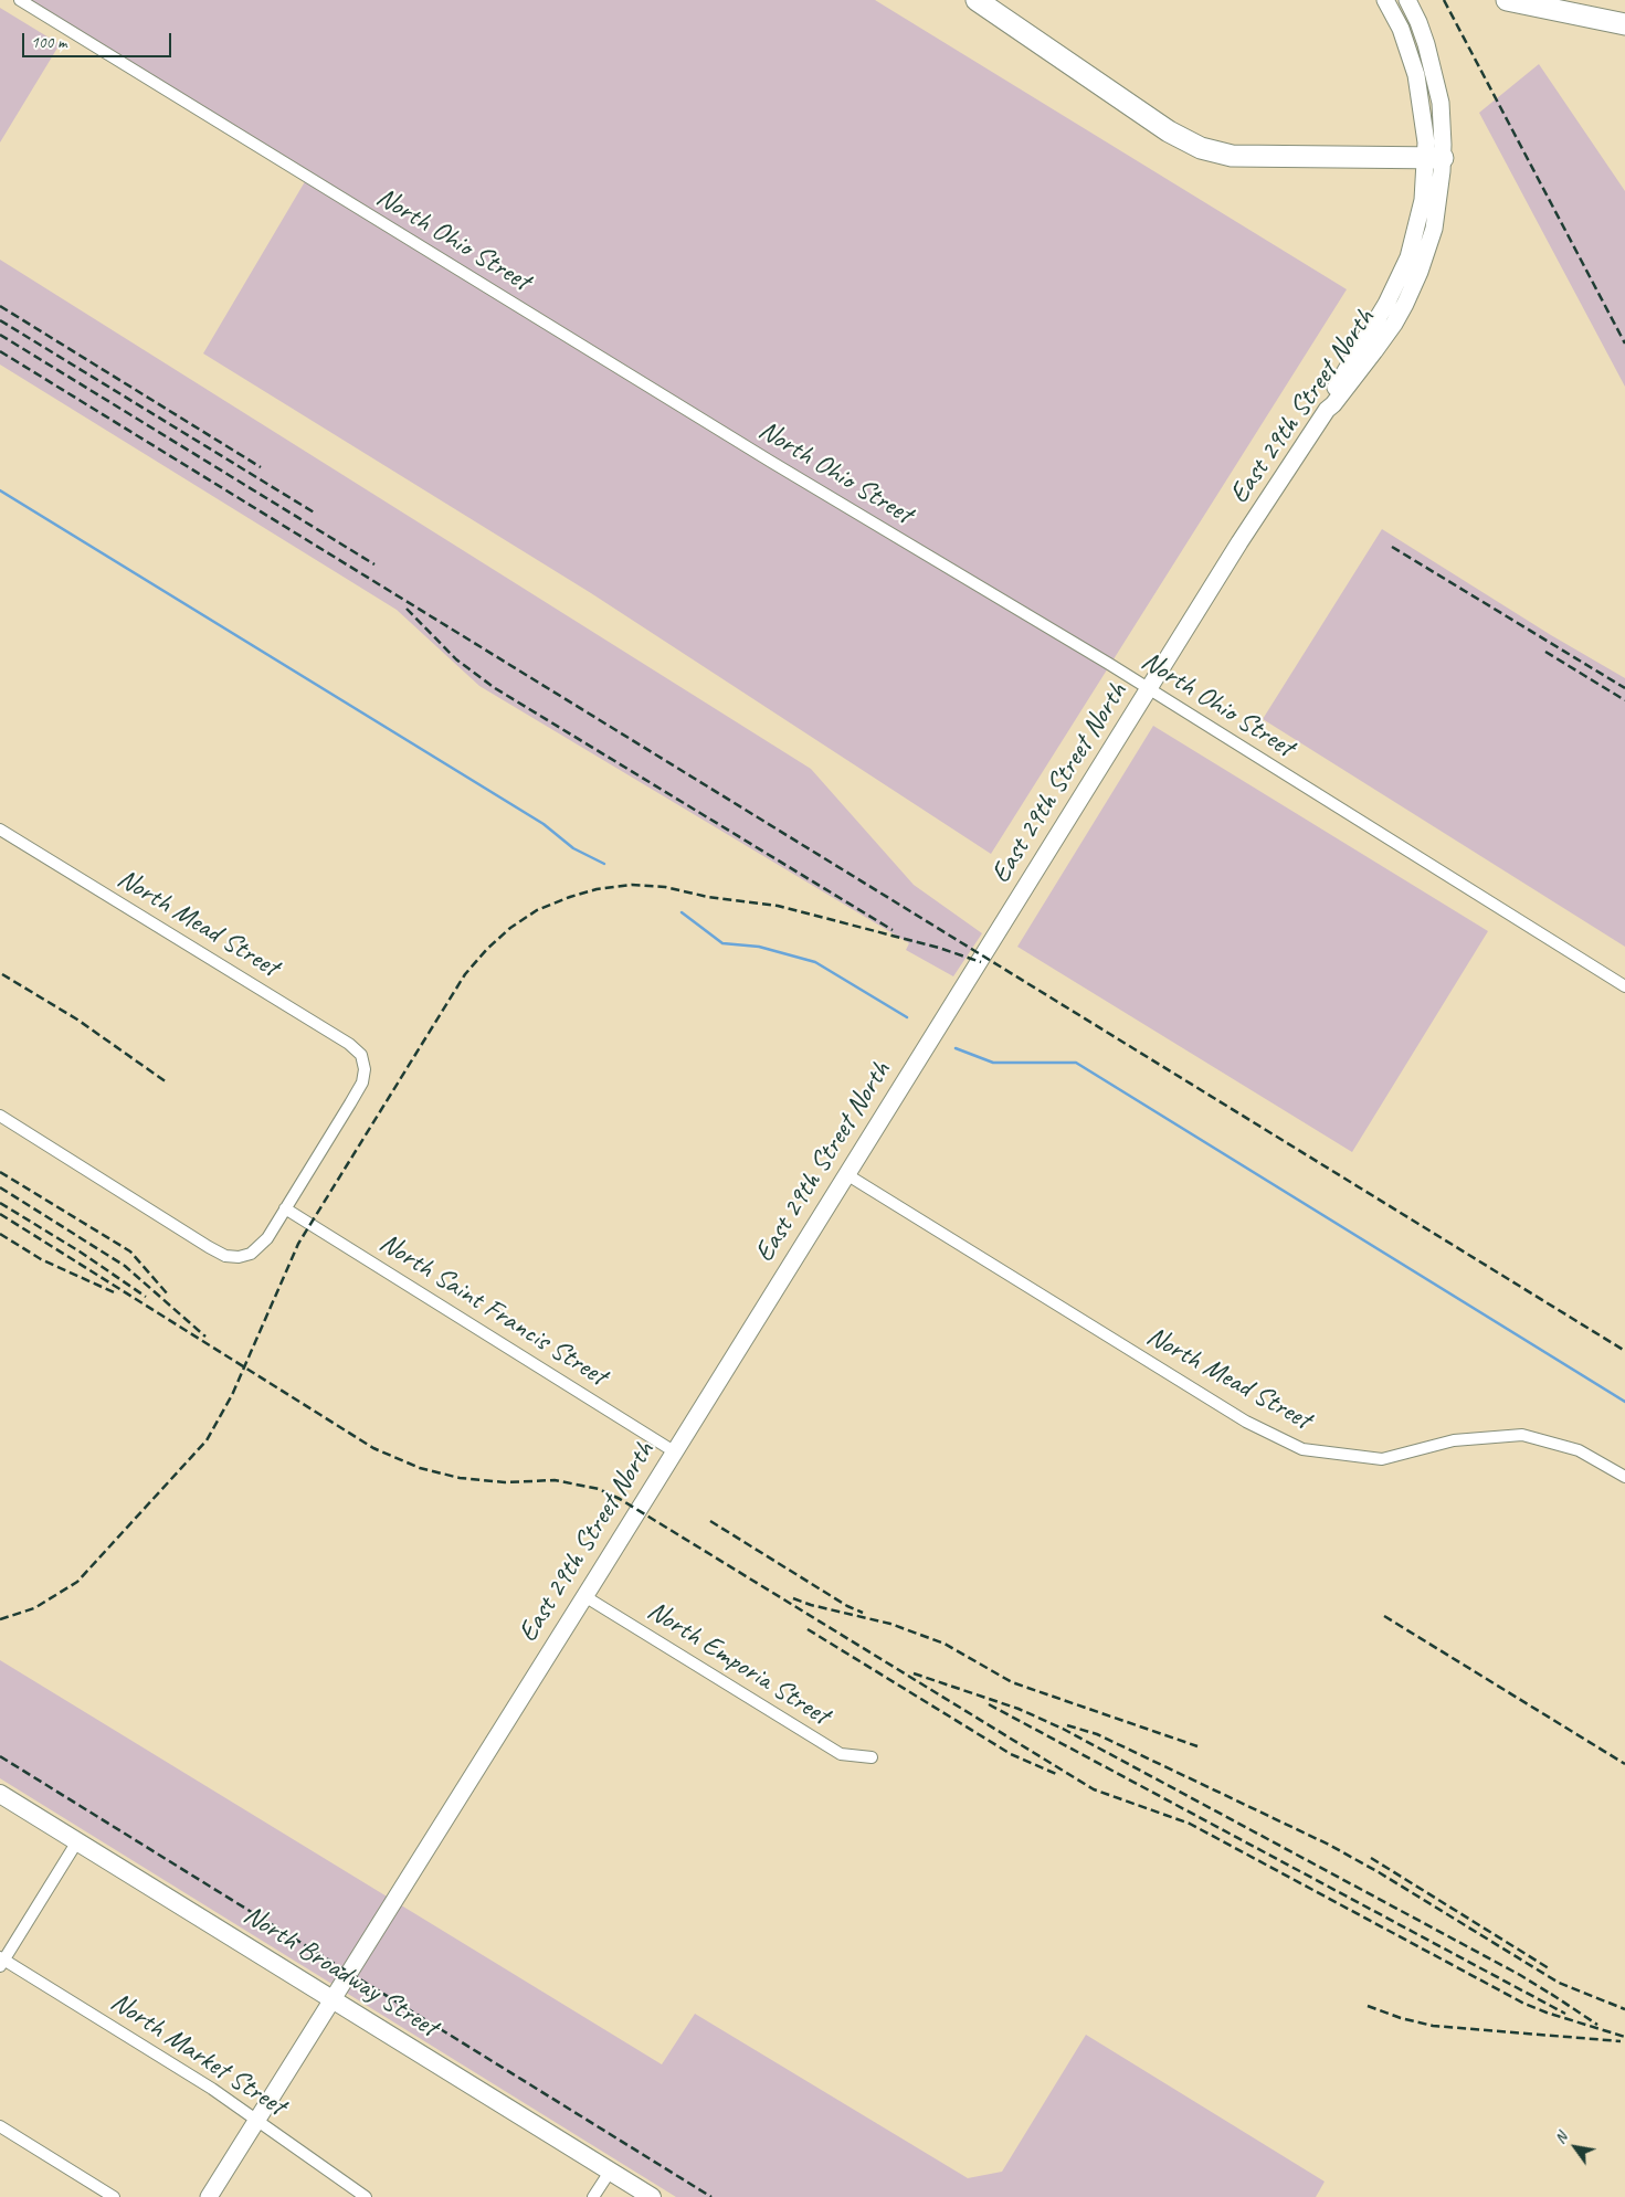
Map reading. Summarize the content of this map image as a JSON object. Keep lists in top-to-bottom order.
{
  "streets": {
    "main road": ["North Broadway Street"],
    "street": [
      "North Ohio Street",
      "East 29th Street North",
      "North Mead Street",
      "North Saint Francis Street",
      "North Emporia Street",
      "North Market Street"
    ]
  },
  "crossings": [
    ["North Ohio Street", "East 29th Street North"],
    ["East 29th Street North", "North Mead Street"],
    ["East 29th Street North", "North Saint Francis Street"],
    ["East 29th Street North", "North Emporia Street"],
    ["East 29th Street North", "North Broadway Street"],
    ["East 29th Street North", "North Market Street"],
    ["North Mead Street", "North Saint Francis Street"]
  ],
  "scale_bar": "100 m",
  "north": "top left"
}
